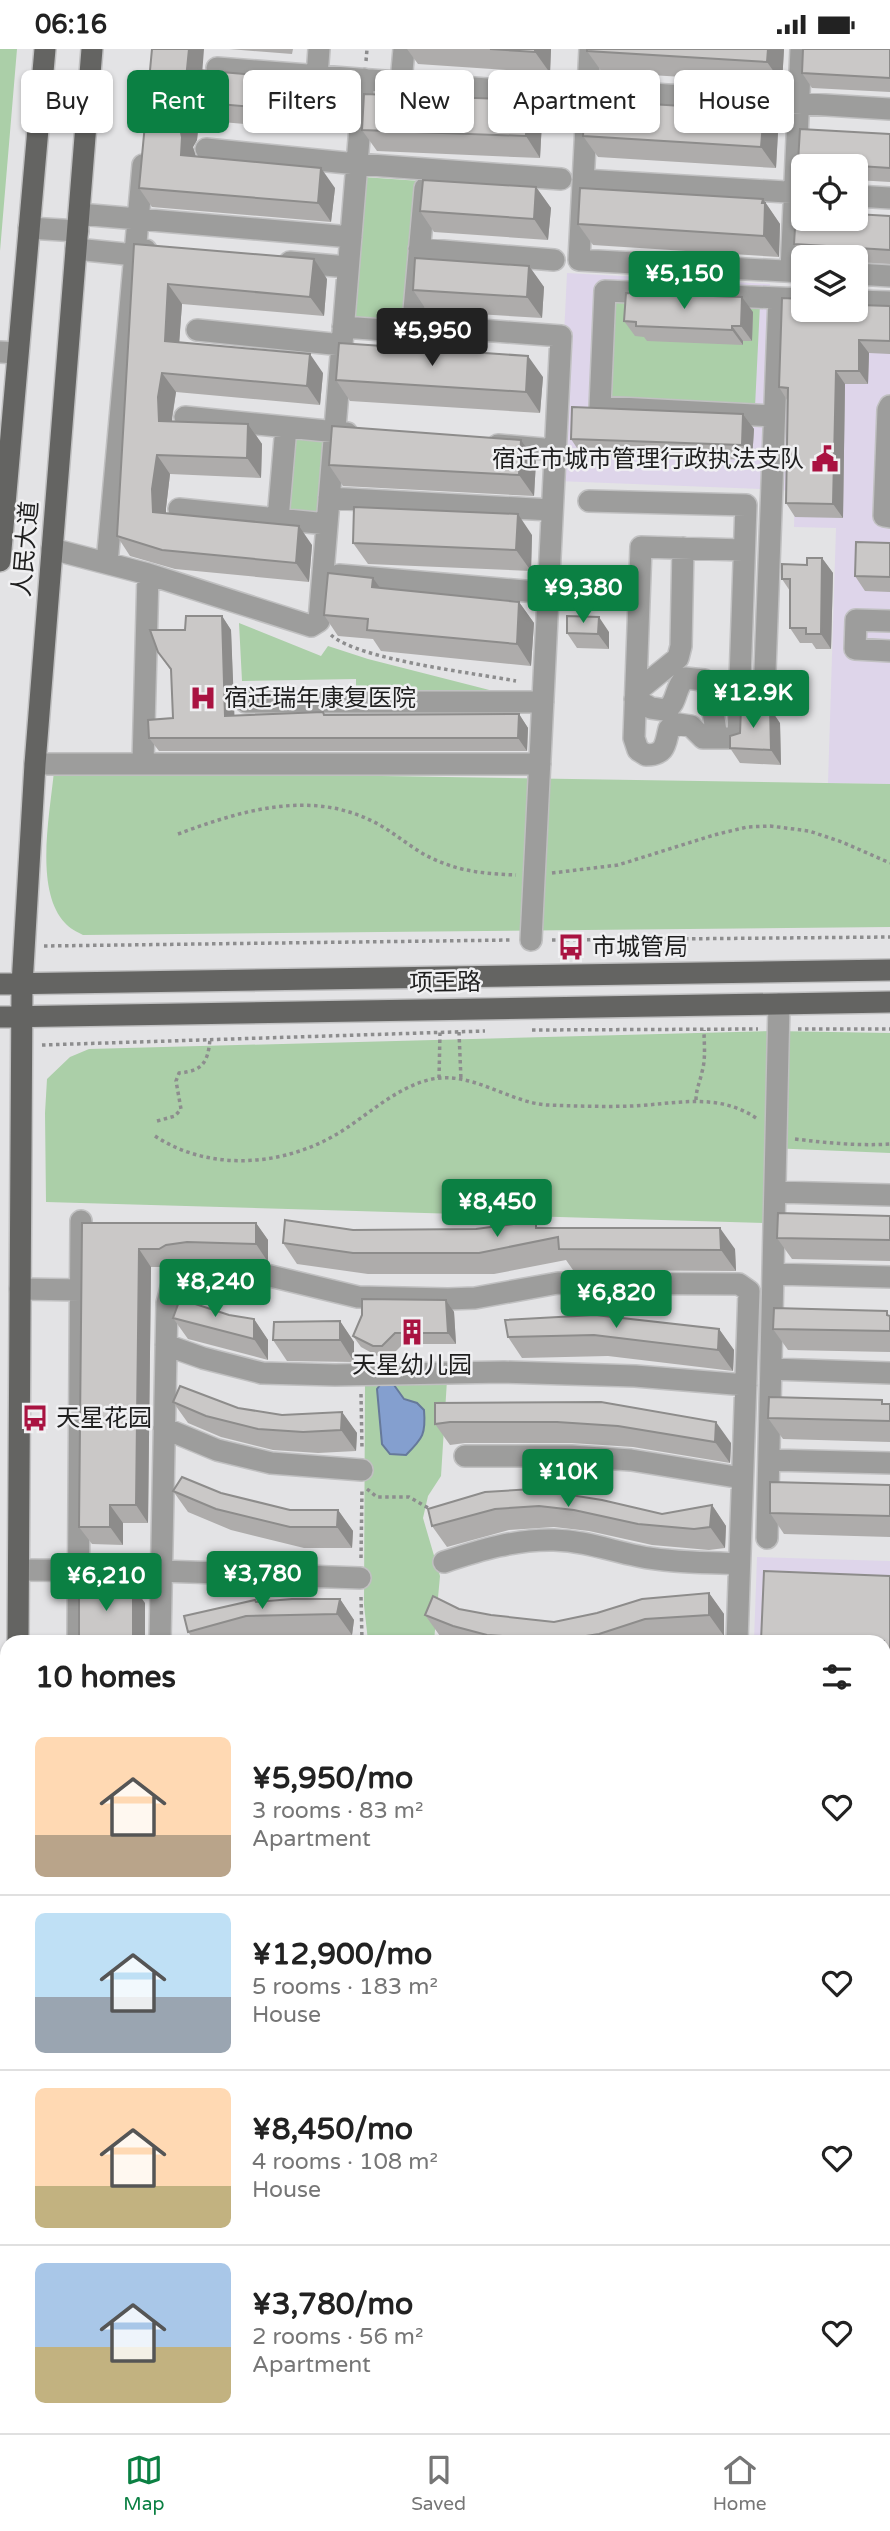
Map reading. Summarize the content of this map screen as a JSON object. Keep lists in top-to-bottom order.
{
  "streets": {
    "main road": ["人民大道", "项王路"]
  },
  "crossings": [
    ["人民大道", "项王路"]
  ],
  "places": {
    "public building": ["宿迁市城市管理行政执法支队"],
    "hospital": ["宿迁瑞年康复医院"],
    "bus stop": ["市城管局", "天星花园"],
    "building": ["天星幼儿园"]
  },
  "page": {
    "status": "06:16",
    "chip": [
      "Buy",
      "Rent",
      "Filters",
      "New",
      "Apartment",
      "House"
    ],
    "price": [
      "¥5,150",
      "¥5,950",
      "¥9,380",
      "¥12.9K",
      "¥8,450",
      "¥8,240",
      "¥6,820",
      "¥10K",
      "¥3,780",
      "¥6,210"
    ],
    "heading": "10 homes",
    "list": [
      {
        "name": "¥5,950/mo",
        "note": "3 rooms · 83 m² · Apartment"
      },
      {
        "name": "¥12,900/mo",
        "note": "5 rooms · 183 m² · House"
      },
      {
        "name": "¥8,450/mo",
        "note": "4 rooms · 108 m² · House"
      },
      {
        "name": "¥3,780/mo",
        "note": "2 rooms · 56 m² · Apartment"
      }
    ],
    "tabs": ["Map", "Saved", "Home"]
  }
}
